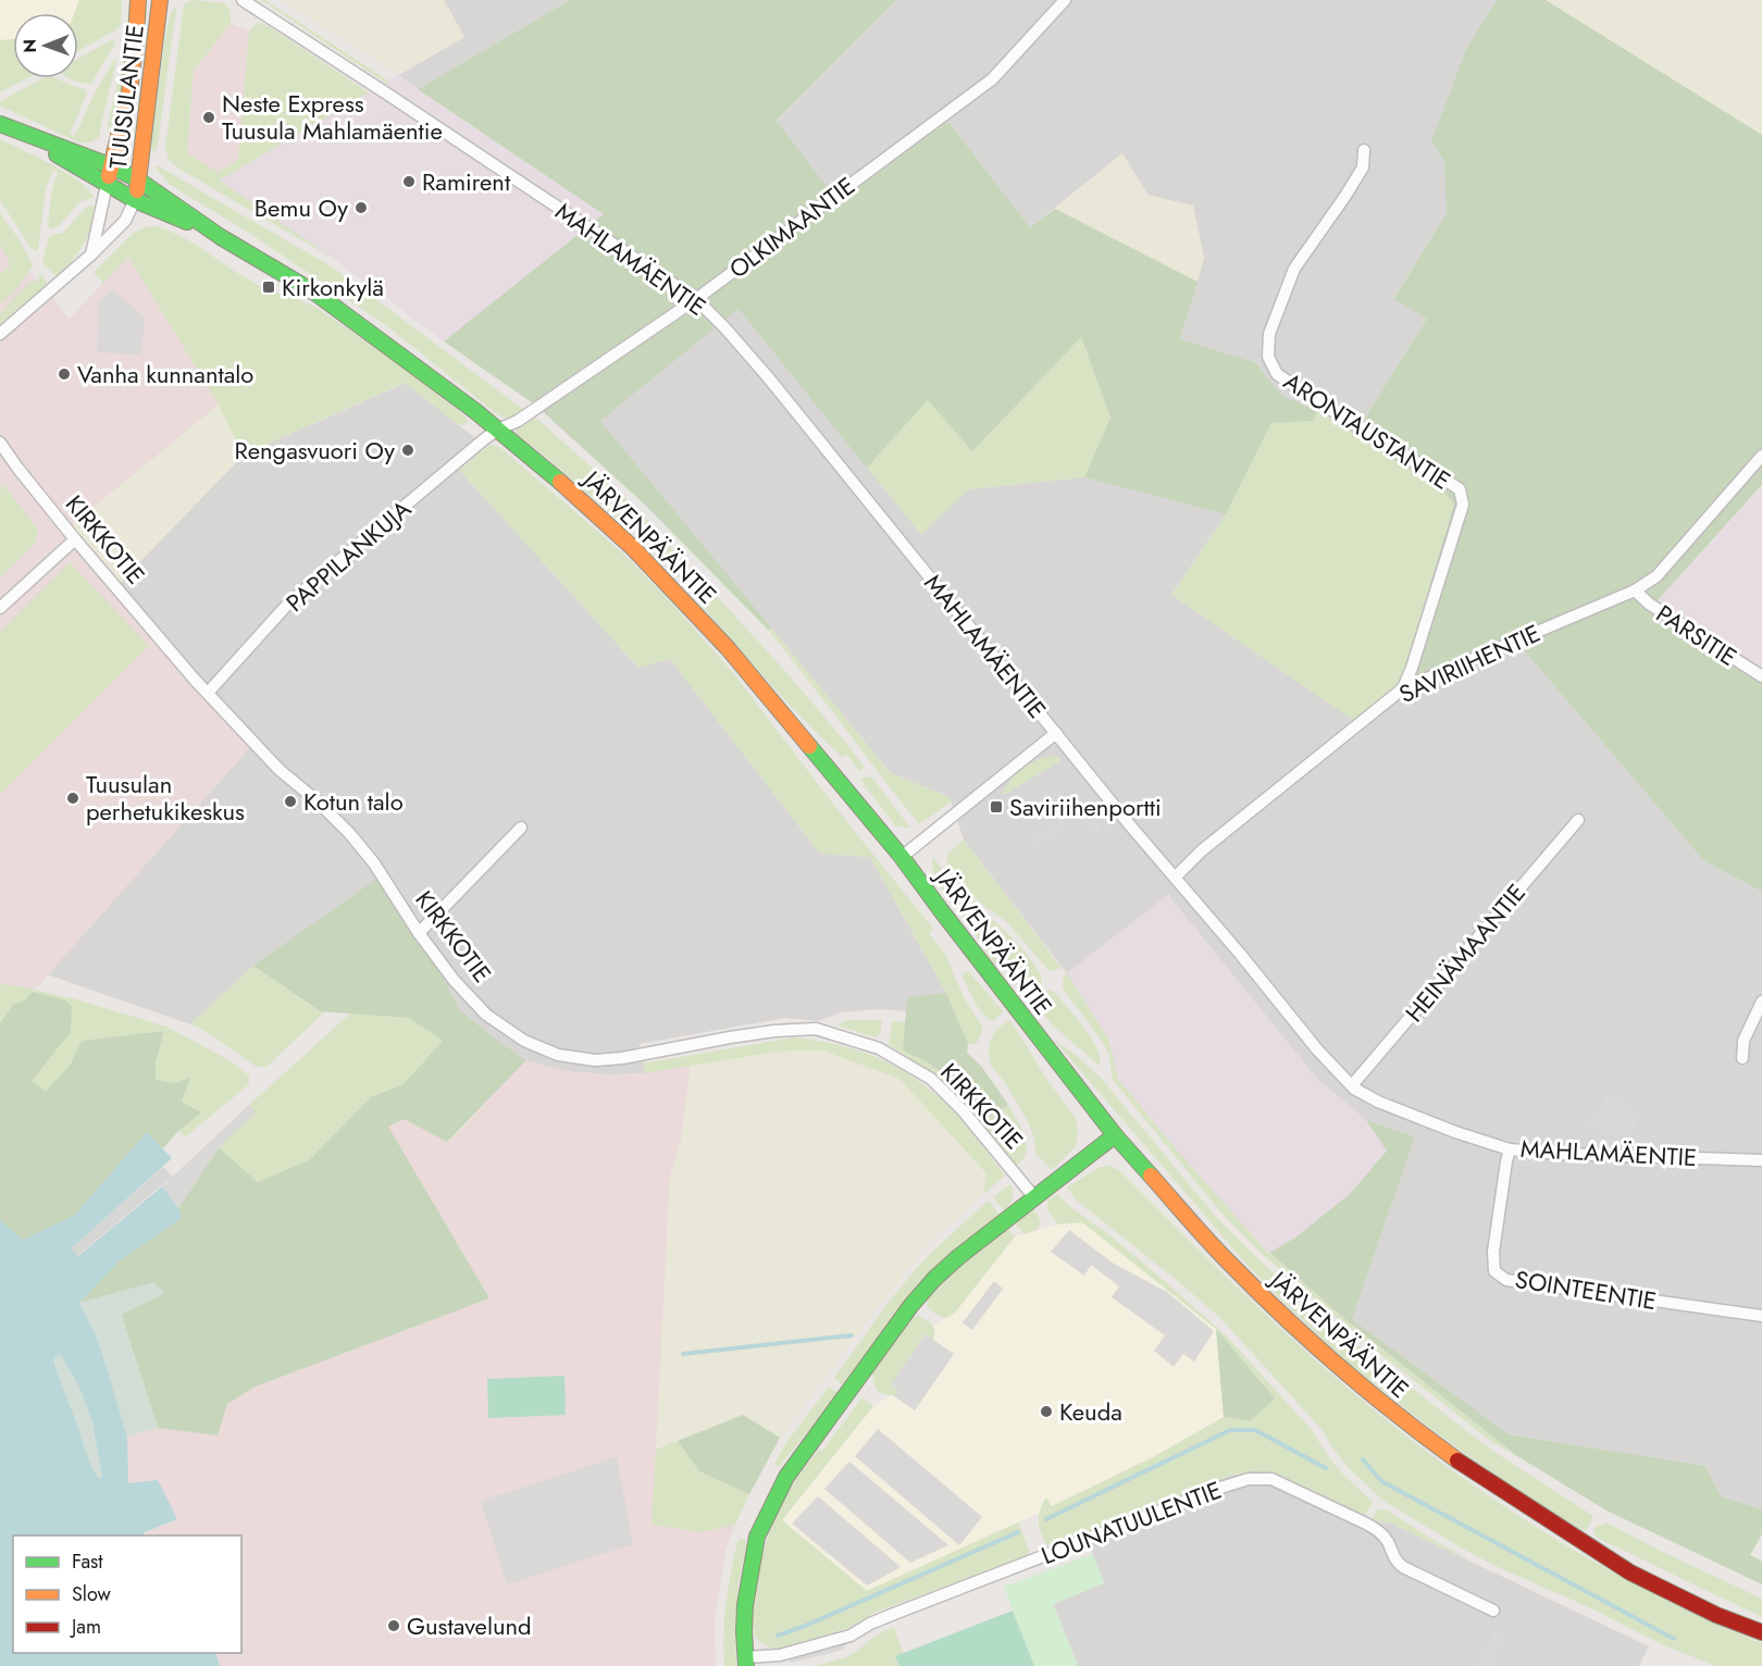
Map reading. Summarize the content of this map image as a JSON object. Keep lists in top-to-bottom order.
{
  "streets": {
    "main road": ["TUUSULANTIE", "JÄRVENPÄÄNTIE"],
    "street": [
      "OLKIMAANTIE",
      "MAHLAMÄENTIE",
      "ARONTAUSTANTIE",
      "KIRKKOTIE",
      "PAPPILANKUJA",
      "PARSITIE",
      "SAVIRIIHENTIE",
      "HEINÄMAANTIE",
      "SOINTEENTIE",
      "LOUNATUULENTIE"
    ]
  },
  "crossings": [
    ["TUUSULANTIE", "JÄRVENPÄÄNTIE"],
    ["OLKIMAANTIE", "MAHLAMÄENTIE"],
    ["OLKIMAANTIE", "JÄRVENPÄÄNTIE"],
    ["OLKIMAANTIE", "PAPPILANKUJA"],
    ["MAHLAMÄENTIE", "SAVIRIIHENTIE"],
    ["MAHLAMÄENTIE", "HEINÄMAANTIE"],
    ["MAHLAMÄENTIE", "SOINTEENTIE"],
    ["ARONTAUSTANTIE", "SAVIRIIHENTIE"],
    ["JÄRVENPÄÄNTIE", "PAPPILANKUJA"],
    ["KIRKKOTIE", "PAPPILANKUJA"],
    ["PARSITIE", "SAVIRIIHENTIE"]
  ],
  "places": {
    "other": [
      "Neste Express Tuusula Mahlamäentie",
      "Ramirent",
      "Bemu Oy",
      "Vanha kunnantalo",
      "Rengasvuori Oy",
      "Tuusulan perhetukikeskus",
      "Kotun talo",
      "Keuda",
      "Gustavelund"
    ],
    "transit": ["Kirkonkylä", "Saviriihenportti"]
  },
  "legend": ["Fast", "Slow", "Jam"],
  "north": "left"
}
